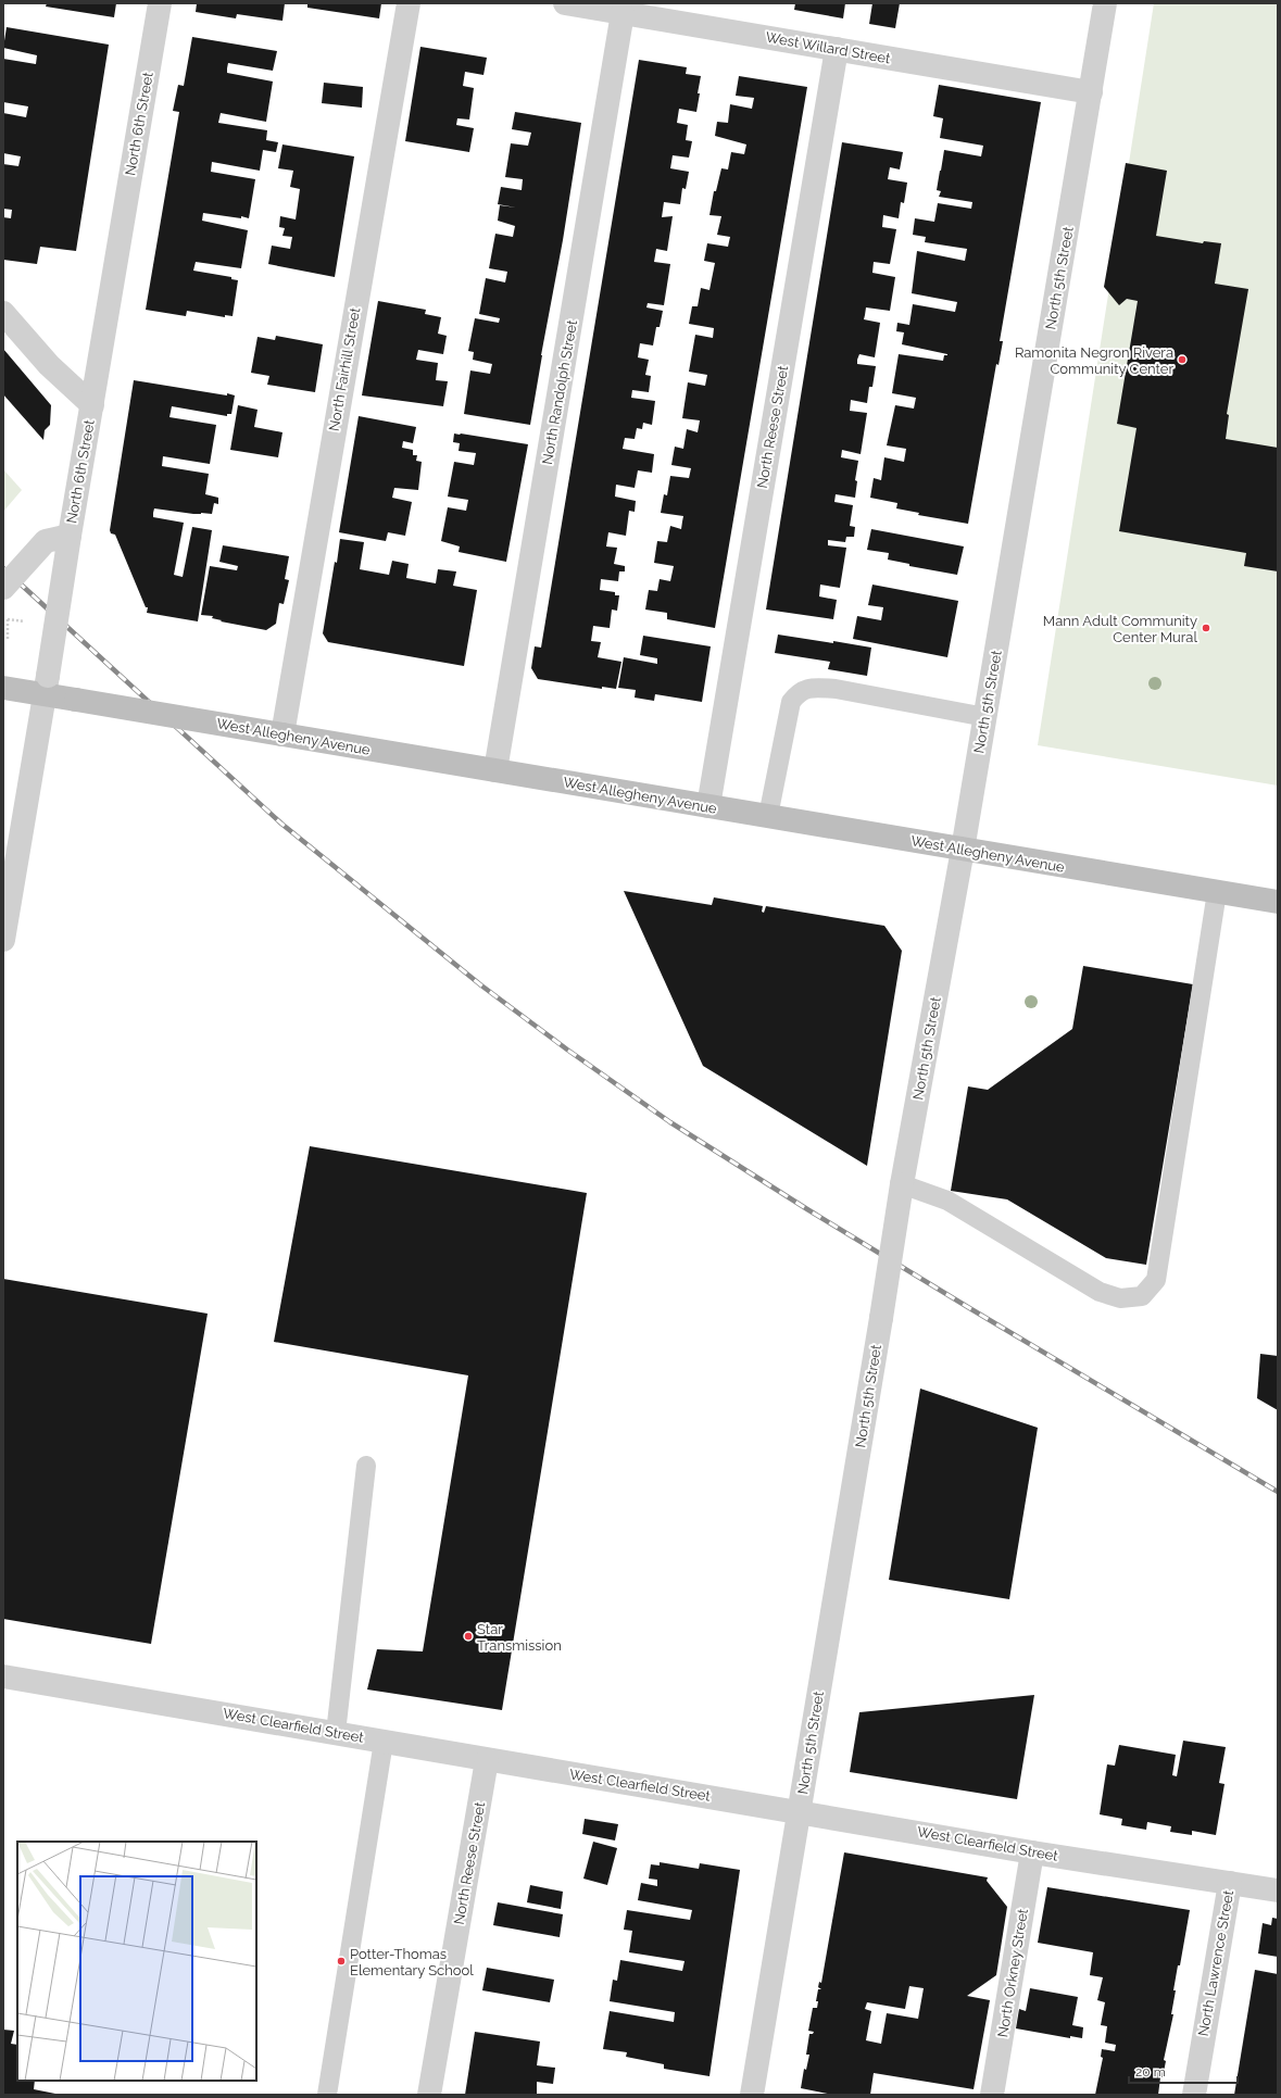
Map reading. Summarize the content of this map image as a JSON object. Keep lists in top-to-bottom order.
{
  "streets": {
    "main road": ["West Allegheny Avenue"],
    "street": [
      "West Willard Street",
      "North 6th Street",
      "North 5th Street",
      "North Fairhill Street",
      "North Randolph Street",
      "North Reese Street",
      "West Clearfield Street",
      "North Lawrence Street",
      "North Orkney Street"
    ]
  },
  "crossings": [
    ["West Willard Street", "North 5th Street"],
    ["West Willard Street", "North Randolph Street"],
    ["West Willard Street", "North Reese Street"],
    ["North 6th Street", "West Allegheny Avenue"],
    ["North 5th Street", "West Allegheny Avenue"],
    ["North 5th Street", "West Clearfield Street"],
    ["North Fairhill Street", "West Allegheny Avenue"],
    ["North Randolph Street", "West Allegheny Avenue"],
    ["North Reese Street", "West Allegheny Avenue"],
    ["North Reese Street", "West Clearfield Street"],
    ["West Clearfield Street", "North Lawrence Street"],
    ["West Clearfield Street", "North Orkney Street"]
  ],
  "places": [
    "Ramonita Negron Rivera Community Center",
    "Mann Adult Community Center Mural",
    "Star Transmission",
    "Potter-Thomas Elementary School"
  ],
  "scale_bar": "20 m"
}
